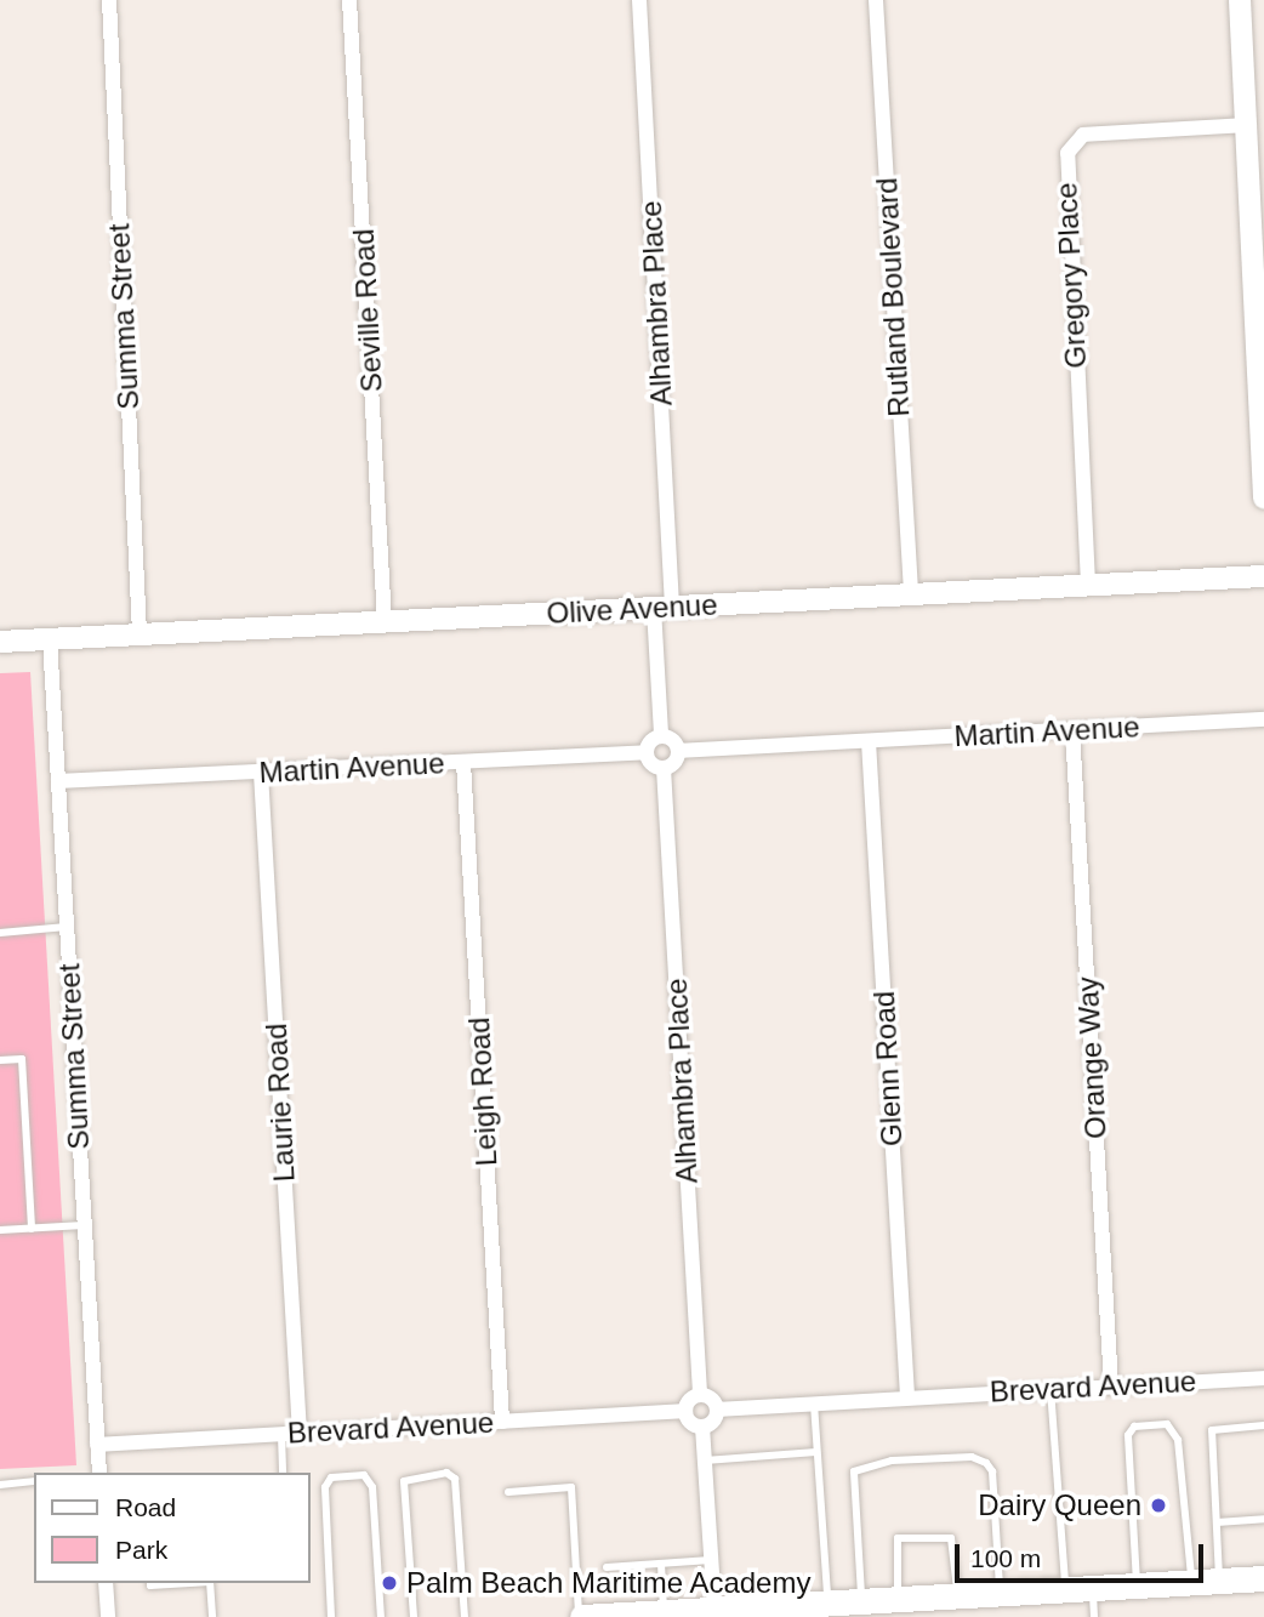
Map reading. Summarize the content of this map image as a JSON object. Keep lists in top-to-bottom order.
{
  "streets": {
    "street": [
      "Gregory Place",
      "Rutland Boulevard",
      "Alhambra Place",
      "Seville Road",
      "Summa Street",
      "Olive Avenue",
      "Martin Avenue",
      "Orange Way",
      "Glenn Road",
      "Leigh Road",
      "Laurie Road",
      "Brevard Avenue"
    ]
  },
  "crossings": [
    ["Gregory Place", "Olive Avenue"],
    ["Rutland Boulevard", "Olive Avenue"],
    ["Alhambra Place", "Olive Avenue"],
    ["Alhambra Place", "Martin Avenue"],
    ["Alhambra Place", "Brevard Avenue"],
    ["Seville Road", "Olive Avenue"],
    ["Summa Street", "Olive Avenue"],
    ["Summa Street", "Martin Avenue"],
    ["Summa Street", "Brevard Avenue"],
    ["Martin Avenue", "Orange Way"],
    ["Martin Avenue", "Glenn Road"],
    ["Martin Avenue", "Leigh Road"],
    ["Martin Avenue", "Laurie Road"],
    ["Orange Way", "Brevard Avenue"],
    ["Glenn Road", "Brevard Avenue"],
    ["Leigh Road", "Brevard Avenue"],
    ["Laurie Road", "Brevard Avenue"]
  ],
  "places": ["Dairy Queen", "Palm Beach Maritime Academy"],
  "legend": ["Road", "Park"],
  "scale_bar": "100 m"
}
